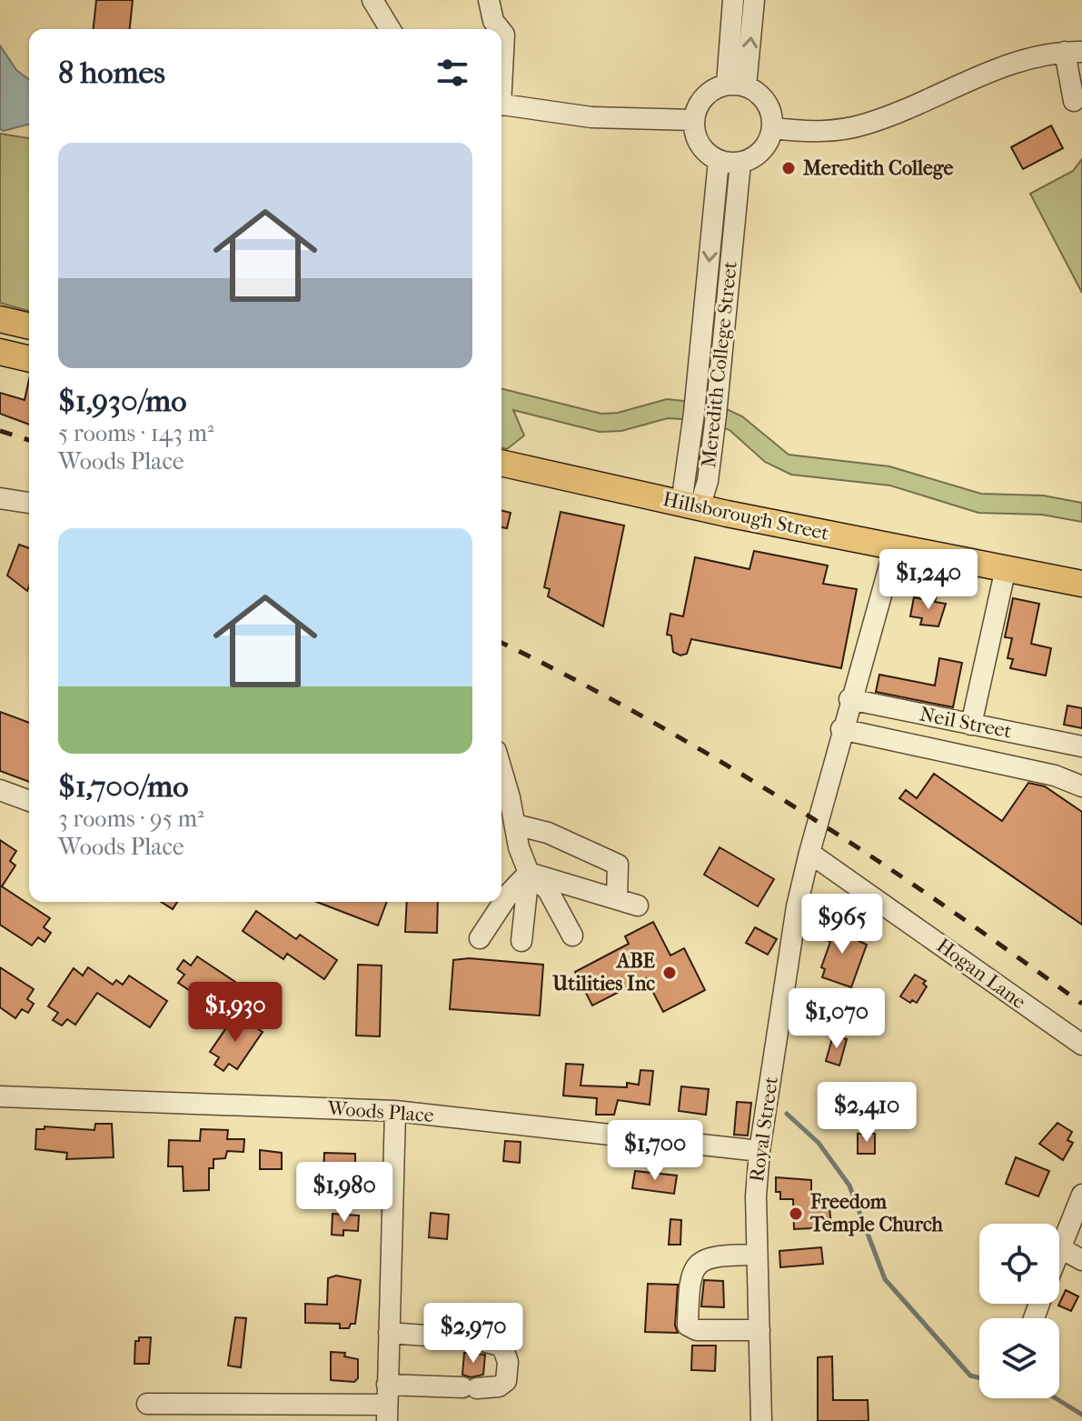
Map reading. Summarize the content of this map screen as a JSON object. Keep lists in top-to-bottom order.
{
  "streets": {
    "main road": ["Hillsborough Street"],
    "street": [
      "Meredith College Street",
      "Neil Street",
      "Hogan Lane",
      "Woods Place",
      "Royal Street"
    ]
  },
  "crossings": [
    ["Meredith College Street", "Hillsborough Street"],
    ["Hillsborough Street", "Royal Street"],
    ["Neil Street", "Royal Street"],
    ["Hogan Lane", "Royal Street"],
    ["Woods Place", "Royal Street"]
  ],
  "places": ["Meredith College", "ABE Utilities Inc", "Freedom Temple Church"],
  "page": {
    "heading": "8 homes",
    "list": [
      {
        "name": "$1,930/mo",
        "note": "5 rooms · 143 m² · Woods Place"
      },
      {
        "name": "$1,700/mo",
        "note": "3 rooms · 95 m² · Woods Place"
      }
    ],
    "price": [
      "$1,240",
      "$965",
      "$1,930",
      "$1,070",
      "$2,410",
      "$1,700",
      "$1,980",
      "$2,970"
    ]
  }
}
